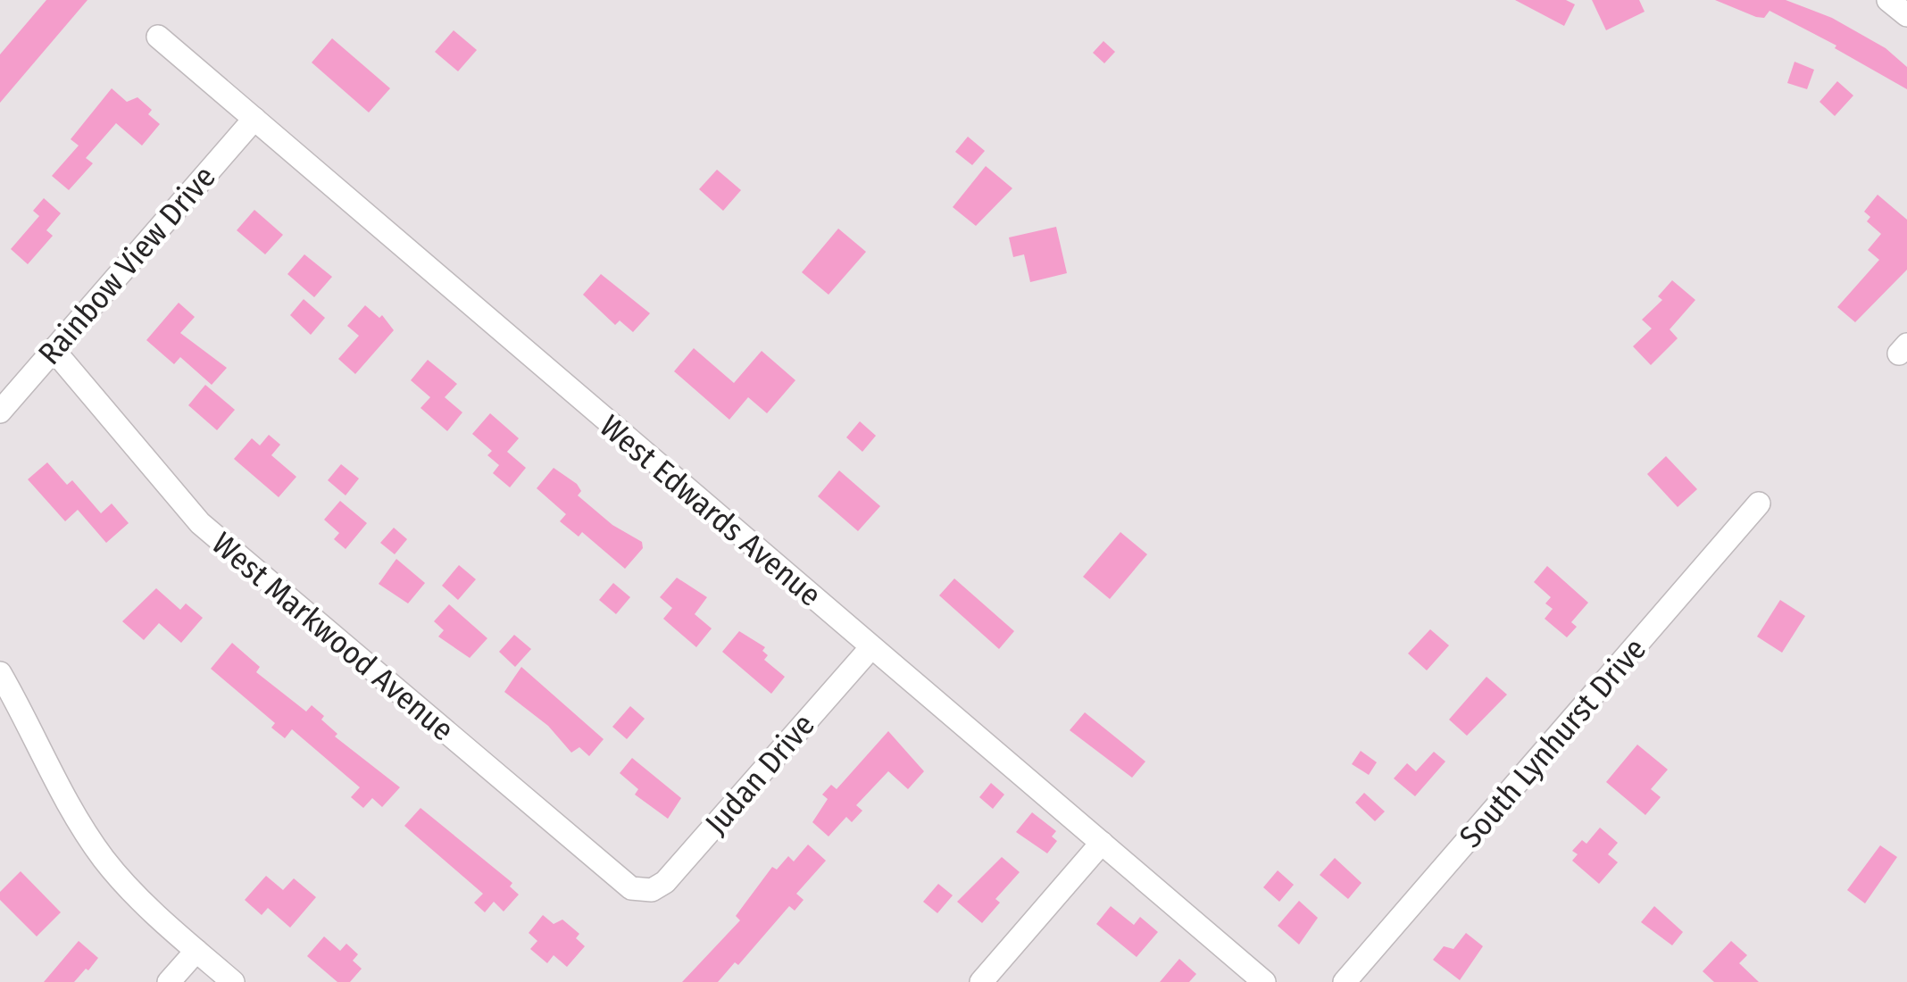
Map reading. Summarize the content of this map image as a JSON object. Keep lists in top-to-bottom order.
{
  "streets": {
    "street": [
      "Rainbow View Drive",
      "West Edwards Avenue",
      "West Markwood Avenue",
      "South Lynhurst Drive",
      "Judan Drive"
    ]
  },
  "crossings": [
    ["Rainbow View Drive", "West Edwards Avenue"],
    ["Rainbow View Drive", "West Markwood Avenue"],
    ["West Edwards Avenue", "Judan Drive"],
    ["West Markwood Avenue", "Judan Drive"]
  ]
}
